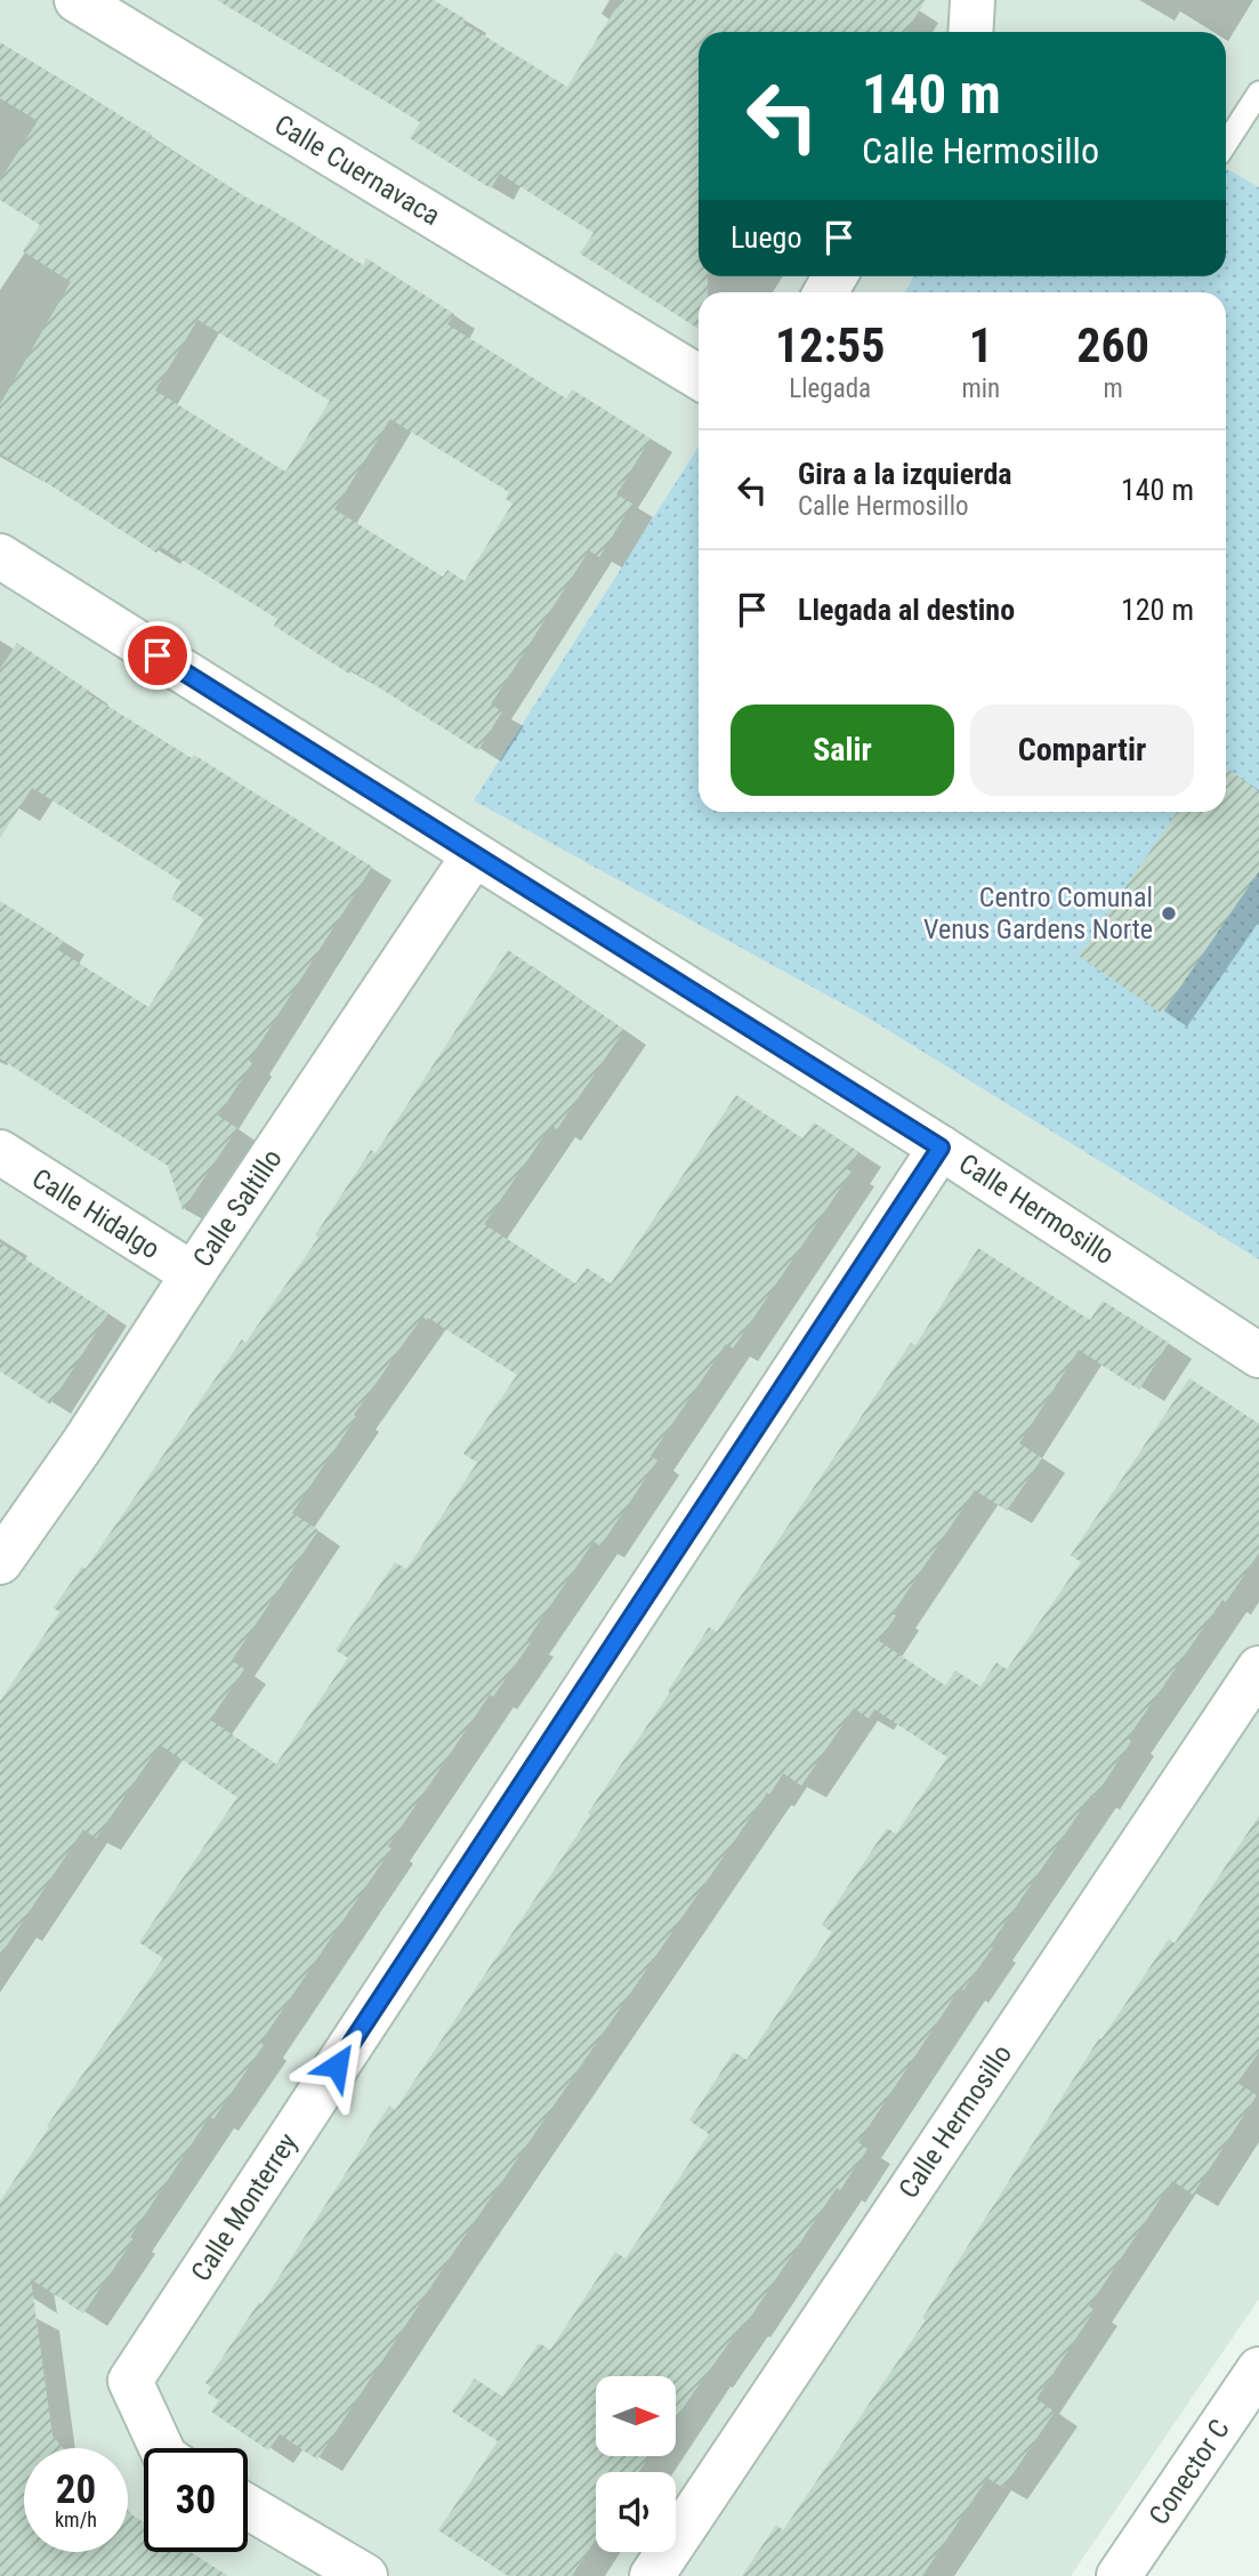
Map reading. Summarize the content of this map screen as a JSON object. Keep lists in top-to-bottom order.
{
  "streets": {
    "street": [
      "Calle Cuernavaca",
      "Calle Saltillo",
      "Calle Hermosillo",
      "Calle Hidalgo",
      "Calle Monterrey",
      "Conector C"
    ]
  },
  "crossings": [
    ["Calle Saltillo", "Calle Hermosillo"],
    ["Calle Saltillo", "Calle Hidalgo"],
    ["Calle Hermosillo", "Calle Monterrey"]
  ],
  "places": ["Centro Comunal Venus Gardens Norte"],
  "north": "right",
  "page": {
    "turn": ["140 m", "Calle Hermosillo"],
    "then": "Luego",
    "eta": [
      "12:55",
      "Llegada",
      "1",
      "min",
      "260",
      "m"
    ],
    "list": [
      {
        "name": "Gira a la izquierda",
        "note": "Calle Hermosillo",
        "value": "140 m"
      },
      {
        "name": "Llegada al destino",
        "value": "120 m"
      }
    ],
    "buttons": ["Salir", "Compartir"],
    "speed": "20 km/h",
    "limit": "30"
  }
}
